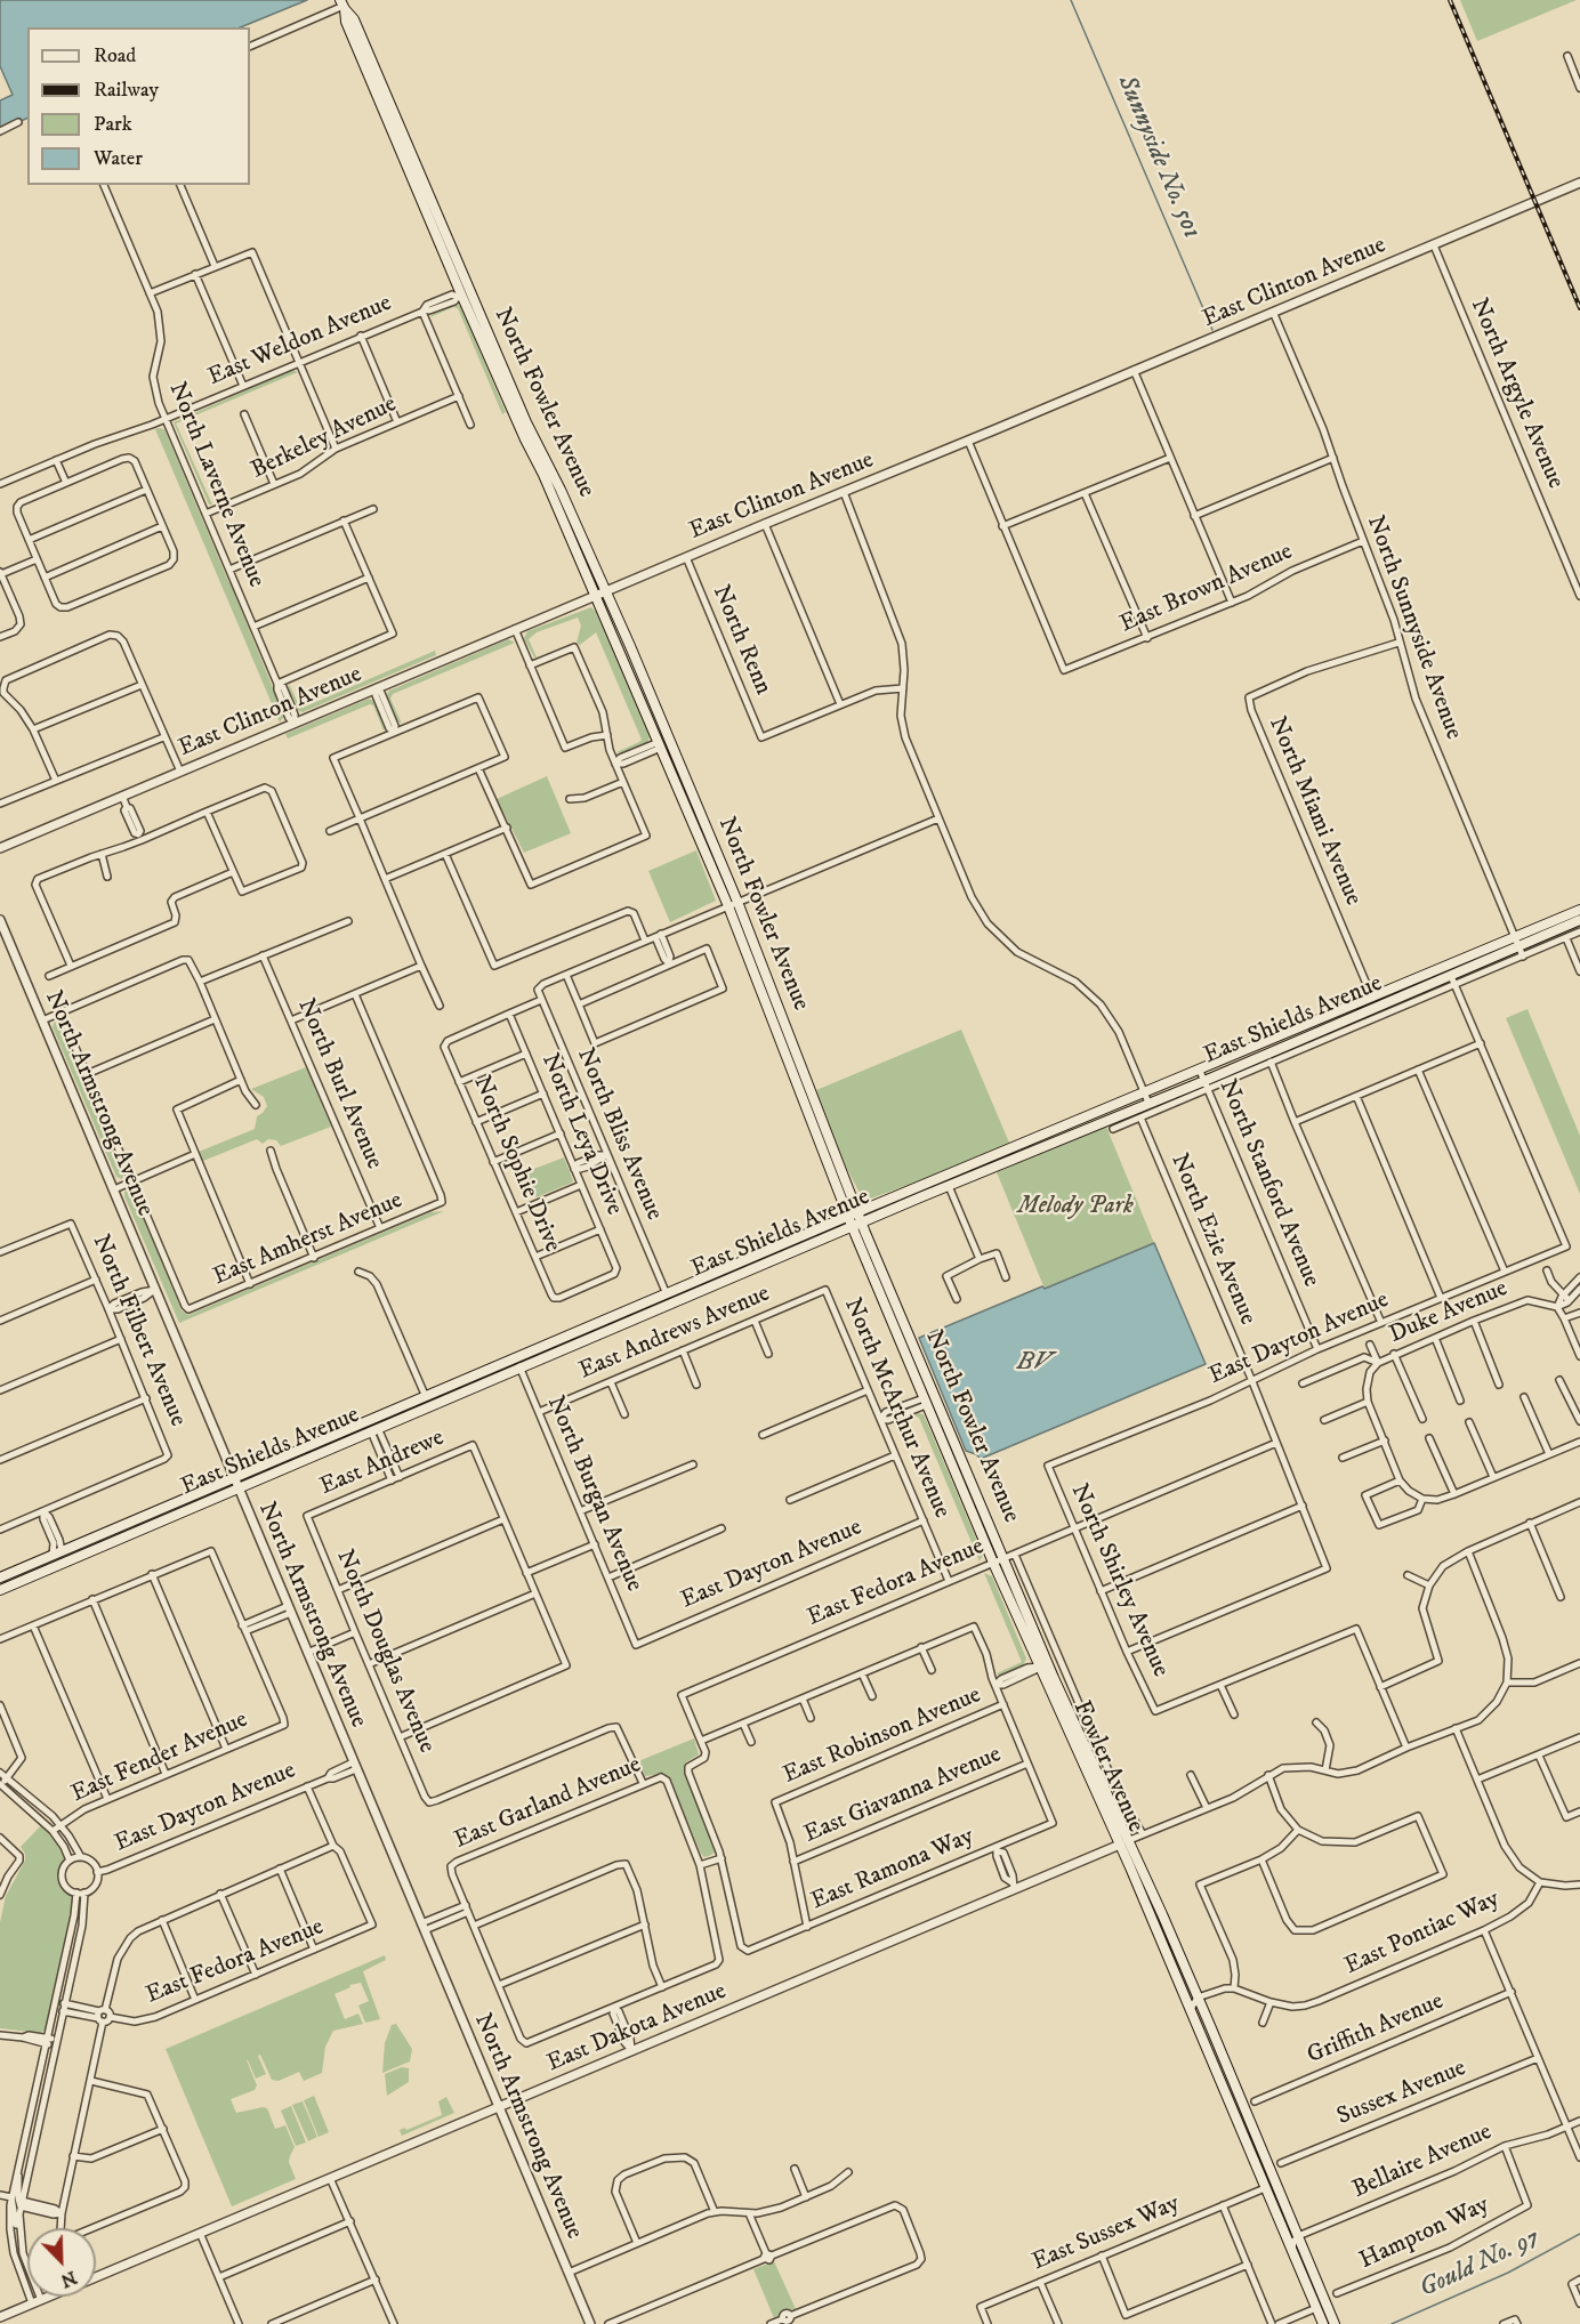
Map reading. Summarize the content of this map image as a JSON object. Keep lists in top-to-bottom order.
{
  "streets": {
    "main road": ["North Fowler Avenue", "East Shields Avenue", "Fowler Avenue"],
    "street": [
      "East Clinton Avenue",
      "East Weldon Avenue",
      "North Argyle Avenue",
      "Berkeley Avenue",
      "North Laverne Avenue",
      "East Brown Avenue",
      "North Sunnyside Avenue",
      "North Renn",
      "North Miami Avenue",
      "North Burl Avenue",
      "North Armstrong Avenue",
      "North Leya Drive",
      "North Bliss Avenue",
      "North Sophie Drive",
      "North Stanford Avenue",
      "East Amherst Avenue",
      "North Ezie Avenue",
      "Duke Avenue",
      "North Filbert Avenue",
      "East Andrews Avenue",
      "East Dayton Avenue",
      "North McArthur Avenue",
      "East Andrewe",
      "North Burgan Avenue",
      "North Shirley Avenue",
      "East Fedora Avenue",
      "North Douglas Avenue",
      "East Robinson Avenue",
      "East Fender Avenue",
      "East Giavanna Avenue",
      "East Garland Avenue",
      "East Ramona Way",
      "East Pontiac Way",
      "East Dakota Avenue",
      "Griffith Avenue",
      "Sussex Avenue",
      "Bellaire Avenue",
      "East Sussex Way",
      "Hampton Way"
    ]
  },
  "crossings": [
    ["East Clinton Avenue", "North Argyle Avenue"],
    ["East Clinton Avenue", "North Fowler Avenue"],
    ["East Clinton Avenue", "North Laverne Avenue"],
    ["East Clinton Avenue", "North Sunnyside Avenue"],
    ["East Clinton Avenue", "North Renn"],
    ["East Weldon Avenue", "North Fowler Avenue"],
    ["East Weldon Avenue", "North Laverne Avenue"],
    ["North Fowler Avenue", "East Shields Avenue"],
    ["North Fowler Avenue", "East Fedora Avenue"],
    ["North Fowler Avenue", "Fowler Avenue"],
    ["North Fowler Avenue", "East Dakota Avenue"],
    ["Berkeley Avenue", "North Laverne Avenue"],
    ["East Brown Avenue", "North Sunnyside Avenue"],
    ["North Sunnyside Avenue", "North Miami Avenue"],
    ["North Sunnyside Avenue", "East Shields Avenue"],
    ["North Miami Avenue", "East Shields Avenue"],
    ["East Shields Avenue", "North Armstrong Avenue"],
    ["East Shields Avenue", "North Bliss Avenue"],
    ["East Shields Avenue", "North Stanford Avenue"],
    ["East Shields Avenue", "North Ezie Avenue"],
    ["East Shields Avenue", "North Burgan Avenue"],
    ["East Shields Avenue", "Fowler Avenue"],
    ["North Burl Avenue", "East Amherst Avenue"],
    ["North Armstrong Avenue", "East Amherst Avenue"],
    ["North Armstrong Avenue", "East Dayton Avenue"],
    ["North Armstrong Avenue", "East Dakota Avenue"],
    ["North Leya Drive", "North Sophie Drive"],
    ["North Stanford Avenue", "East Dayton Avenue"],
    ["North Ezie Avenue", "East Dayton Avenue"],
    ["North Ezie Avenue", "North Shirley Avenue"],
    ["North Ezie Avenue", "East Fedora Avenue"],
    ["East Andrews Avenue", "North McArthur Avenue"],
    ["East Andrews Avenue", "North Burgan Avenue"],
    ["East Dayton Avenue", "North McArthur Avenue"],
    ["East Dayton Avenue", "North Burgan Avenue"],
    ["East Dayton Avenue", "North Shirley Avenue"],
    ["North McArthur Avenue", "East Fedora Avenue"],
    ["East Andrewe", "North Douglas Avenue"],
    ["North Shirley Avenue", "East Fedora Avenue"],
    ["East Fedora Avenue", "Fowler Avenue"],
    ["North Douglas Avenue", "East Garland Avenue"],
    ["East Robinson Avenue", "Fowler Avenue"],
    ["East Robinson Avenue", "East Giavanna Avenue"],
    ["Fowler Avenue", "East Dakota Avenue"],
    ["Fowler Avenue", "Bellaire Avenue"],
    ["Fowler Avenue", "East Sussex Way"],
    ["East Giavanna Avenue", "East Ramona Way"],
    ["Bellaire Avenue", "Hampton Way"]
  ],
  "water": ["Sunnyside No. 501", "BV", "Gould No. 97"],
  "parks": ["Melody Park"],
  "legend": [
    "Road",
    "Railway",
    "Park",
    "Water"
  ],
  "north": "bottom right"
}
